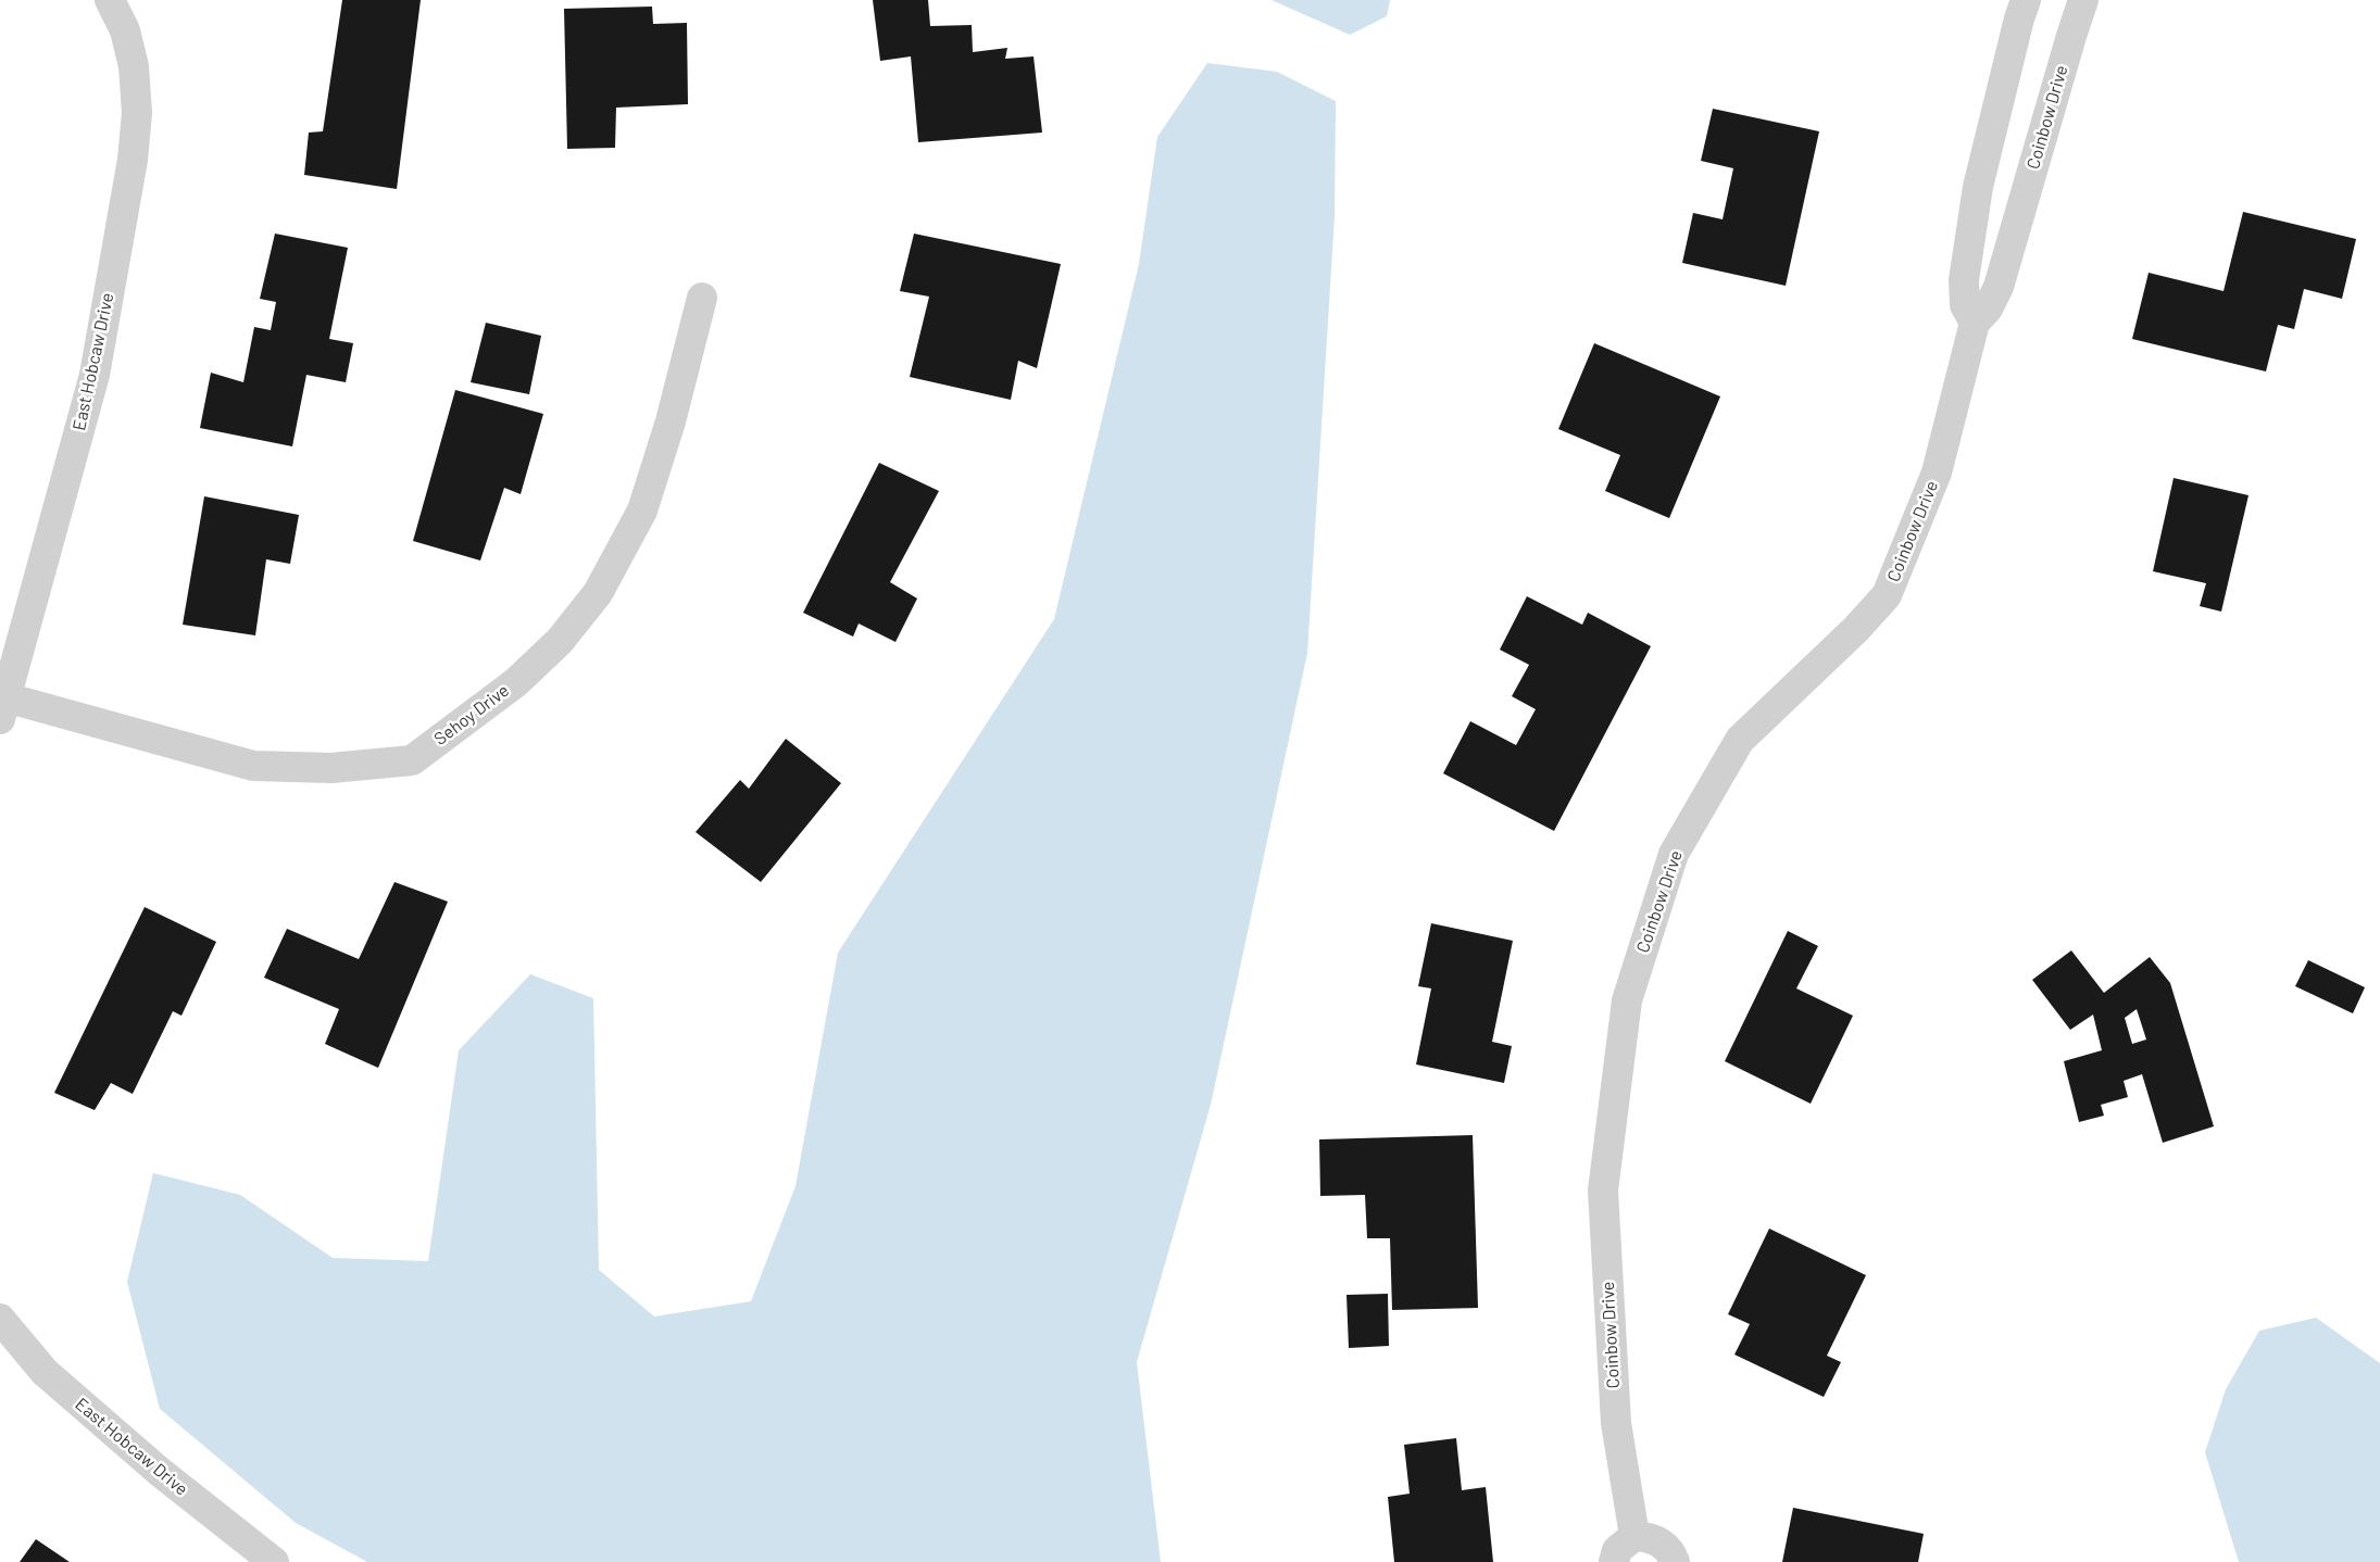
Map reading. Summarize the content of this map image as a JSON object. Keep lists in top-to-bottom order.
{
  "streets": {
    "street": ["Coinbow Drive", "East Hobcaw Drive", "Sehoy Drive"]
  },
  "crossings": [
    ["East Hobcaw Drive", "Sehoy Drive"]
  ]
}
